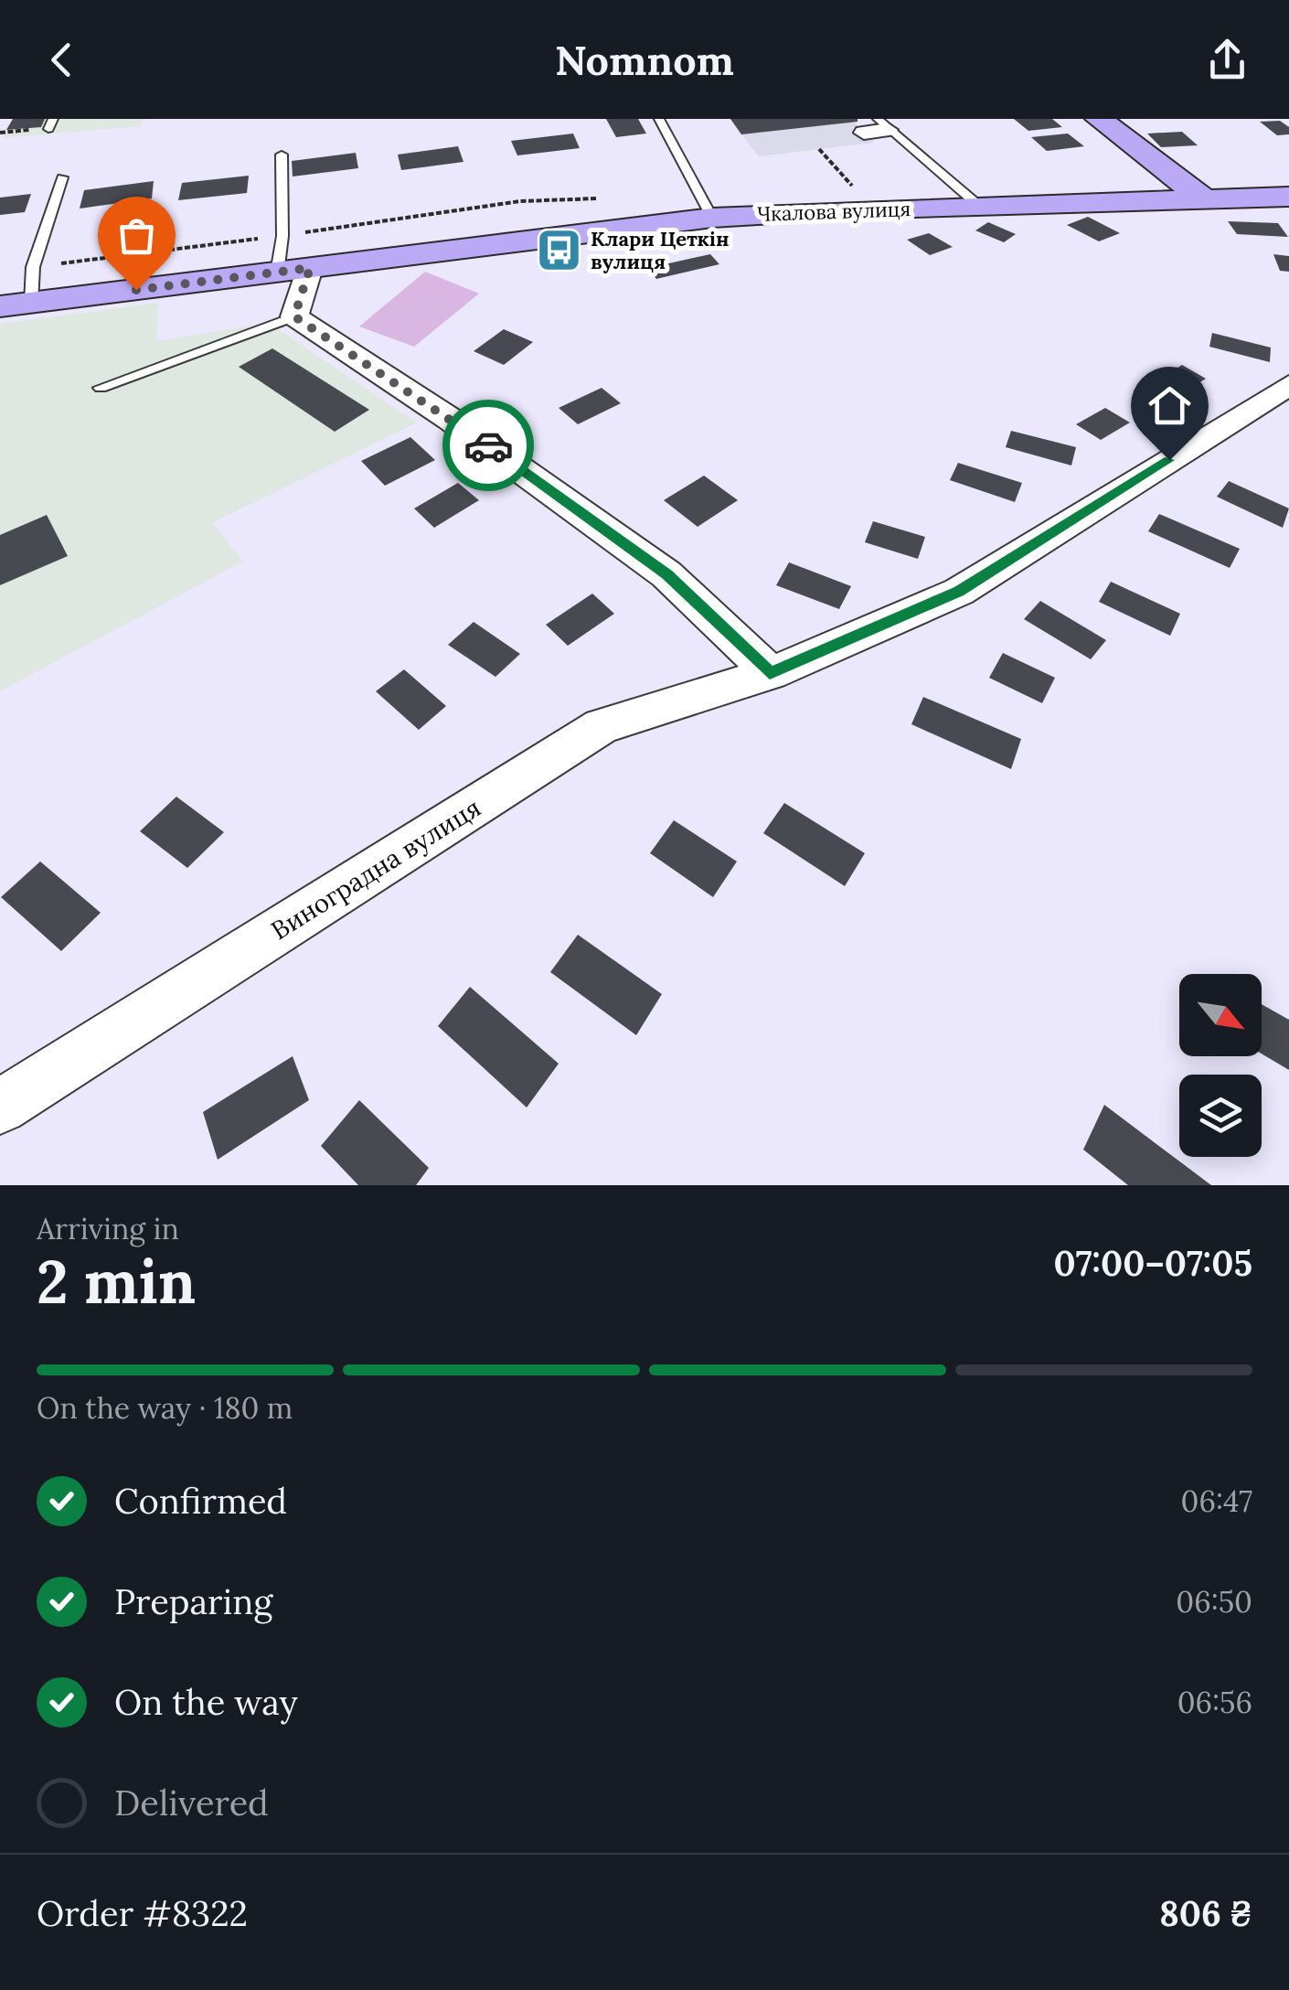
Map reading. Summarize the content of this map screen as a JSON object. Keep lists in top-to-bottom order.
{
  "streets": {
    "main road": ["Чкалова вулиця"],
    "street": ["Виноградна вулиця"]
  },
  "places": {
    "bus stop": ["Клари Цеткін вулиця"]
  },
  "north": "bottom right",
  "page": {
    "header": "Nomnom",
    "heading": ["2 min", "Arriving in", "07:00–07:05"],
    "panel": ["Order #8322", "806 ₴"],
    "bar": "On the way · 180 m",
    "list": [
      ["Confirmed", "06:47"],
      ["Preparing", "06:50"],
      ["On the way", "06:56"],
      "Delivered"
    ]
  }
}
